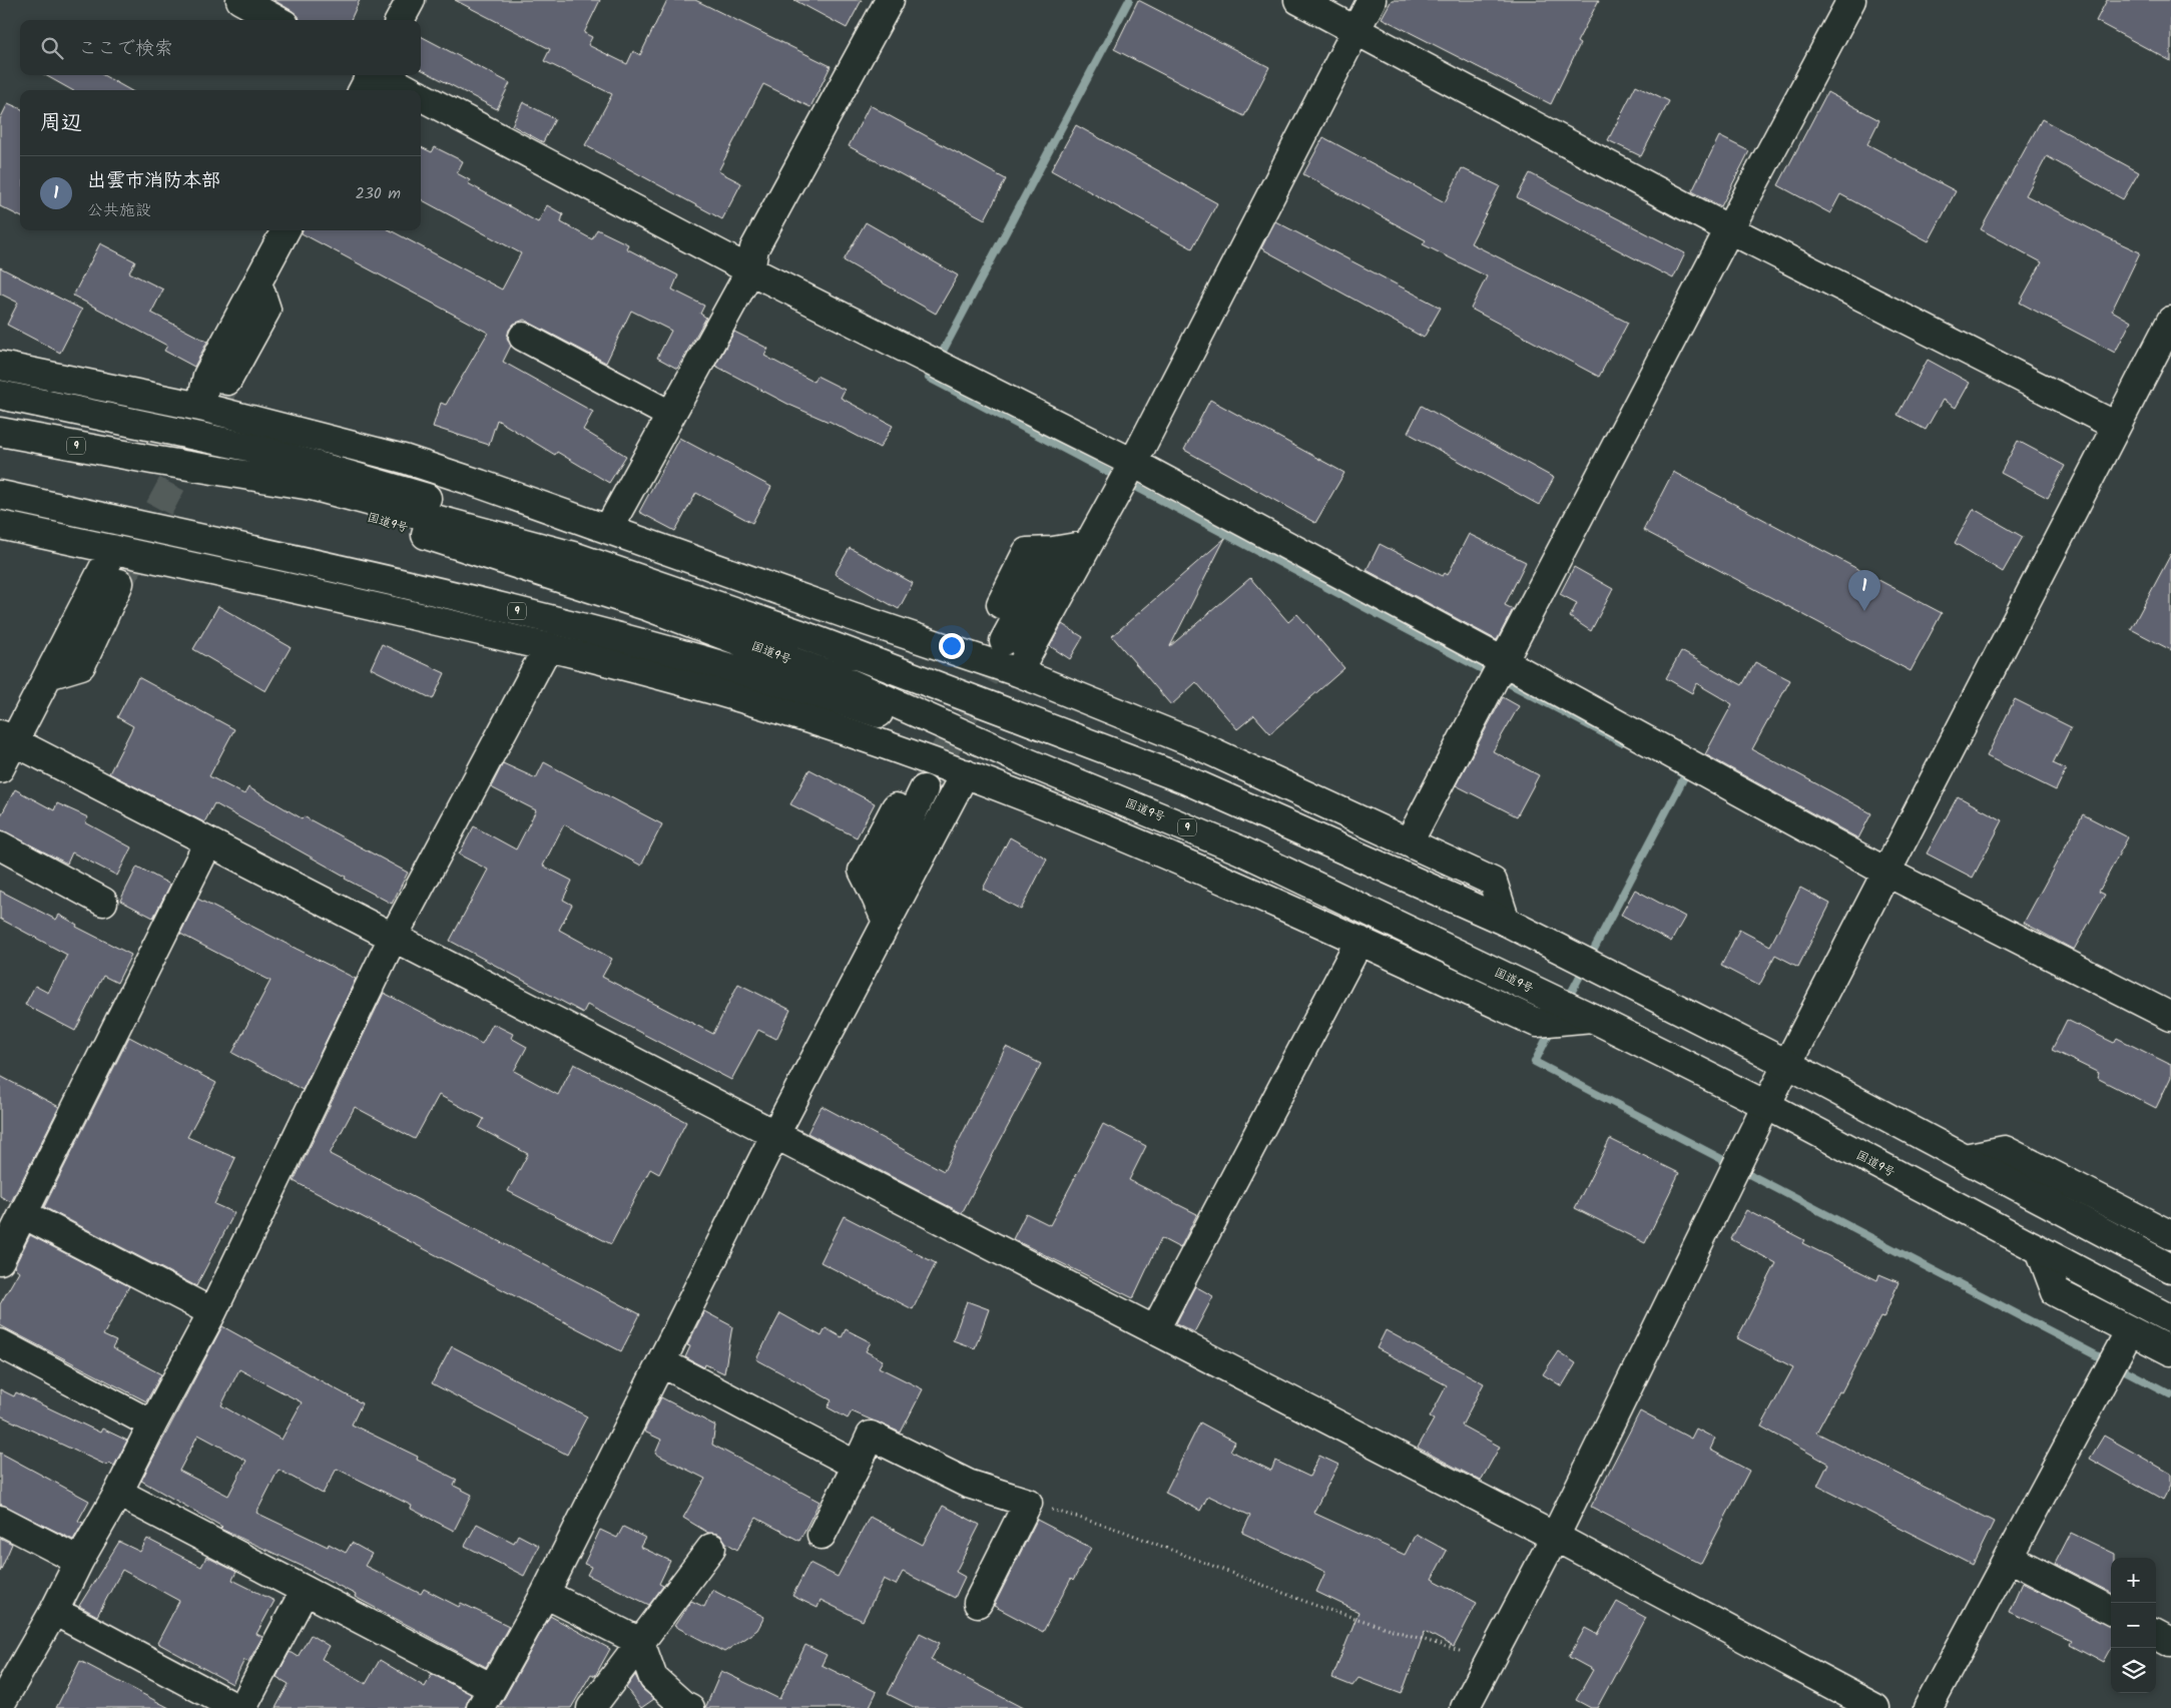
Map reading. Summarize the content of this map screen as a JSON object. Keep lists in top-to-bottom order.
{
  "streets": {
    "main road": ["9", "国道9号"]
  },
  "crossings": [
    ["9", "国道9号"]
  ],
  "page": {
    "search": "ここで検索",
    "heading": "周辺",
    "list": [
      {
        "mark": "1",
        "name": "出雲市消防本部",
        "note": "公共施設",
        "value": "230 m"
      }
    ],
    "pins": "1",
    "map_buttons": ["+", "−"]
  }
}
